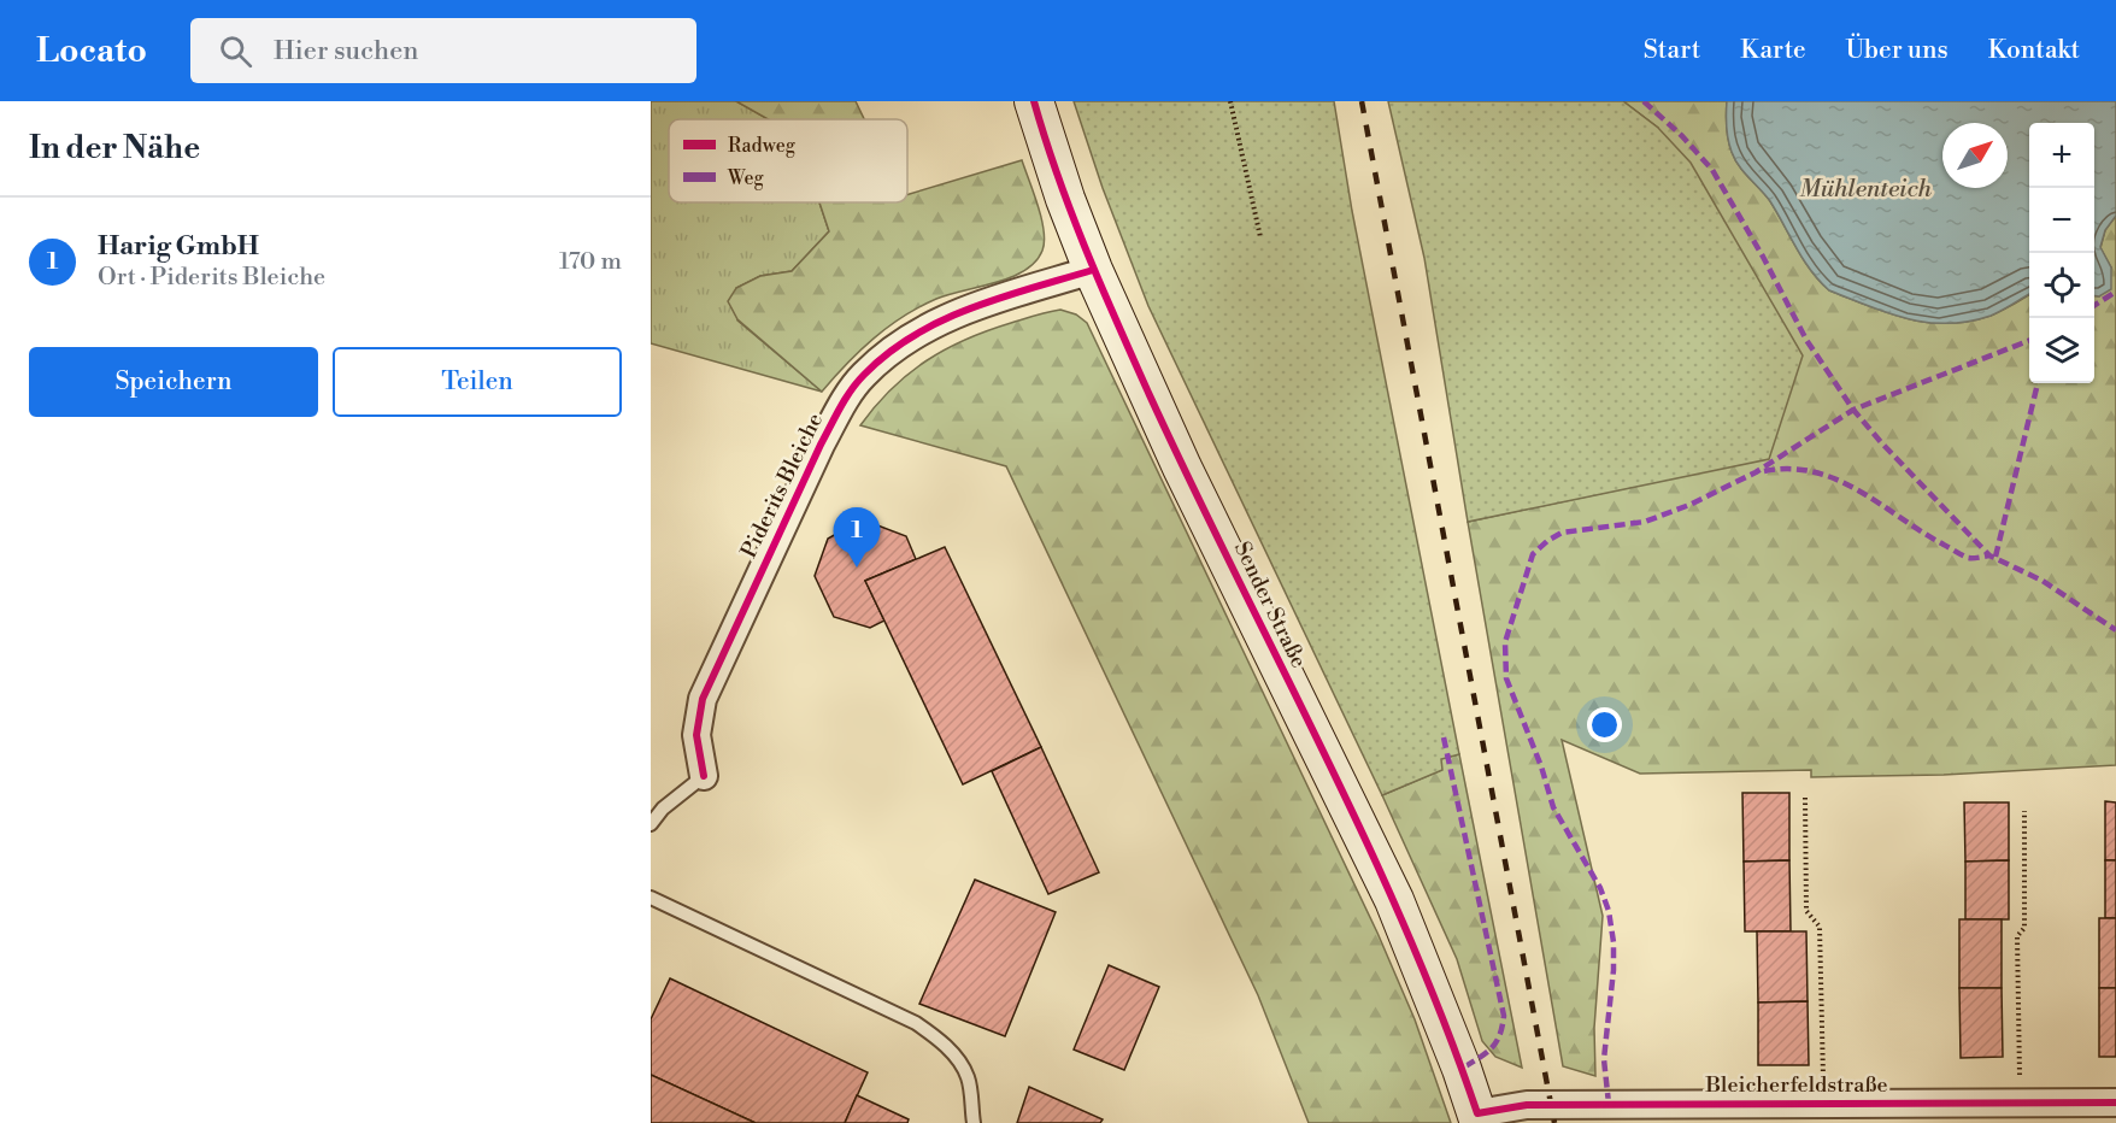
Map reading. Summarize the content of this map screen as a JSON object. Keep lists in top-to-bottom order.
{
  "streets": {
    "street": ["Piderits Bleiche", "Sender Straße", "Bleicherfeldstraße"]
  },
  "crossings": [
    ["Piderits Bleiche", "Sender Straße"],
    ["Sender Straße", "Bleicherfeldstraße"]
  ],
  "water": ["Mühlenteich"],
  "legend": ["Radweg", "Weg"],
  "north": "top right",
  "page": {
    "header": "Locato",
    "search": "Hier suchen",
    "nav": [
      "Start",
      "Karte",
      "Über uns",
      "Kontakt"
    ],
    "heading": "In der Nähe",
    "map_buttons": ["+", "−"],
    "list": [
      {
        "mark": "1",
        "name": "Harig GmbH",
        "note": "Ort · Piderits Bleiche",
        "value": "170 m"
      }
    ],
    "buttons": ["Speichern", "Teilen"],
    "pins": "1"
  }
}
